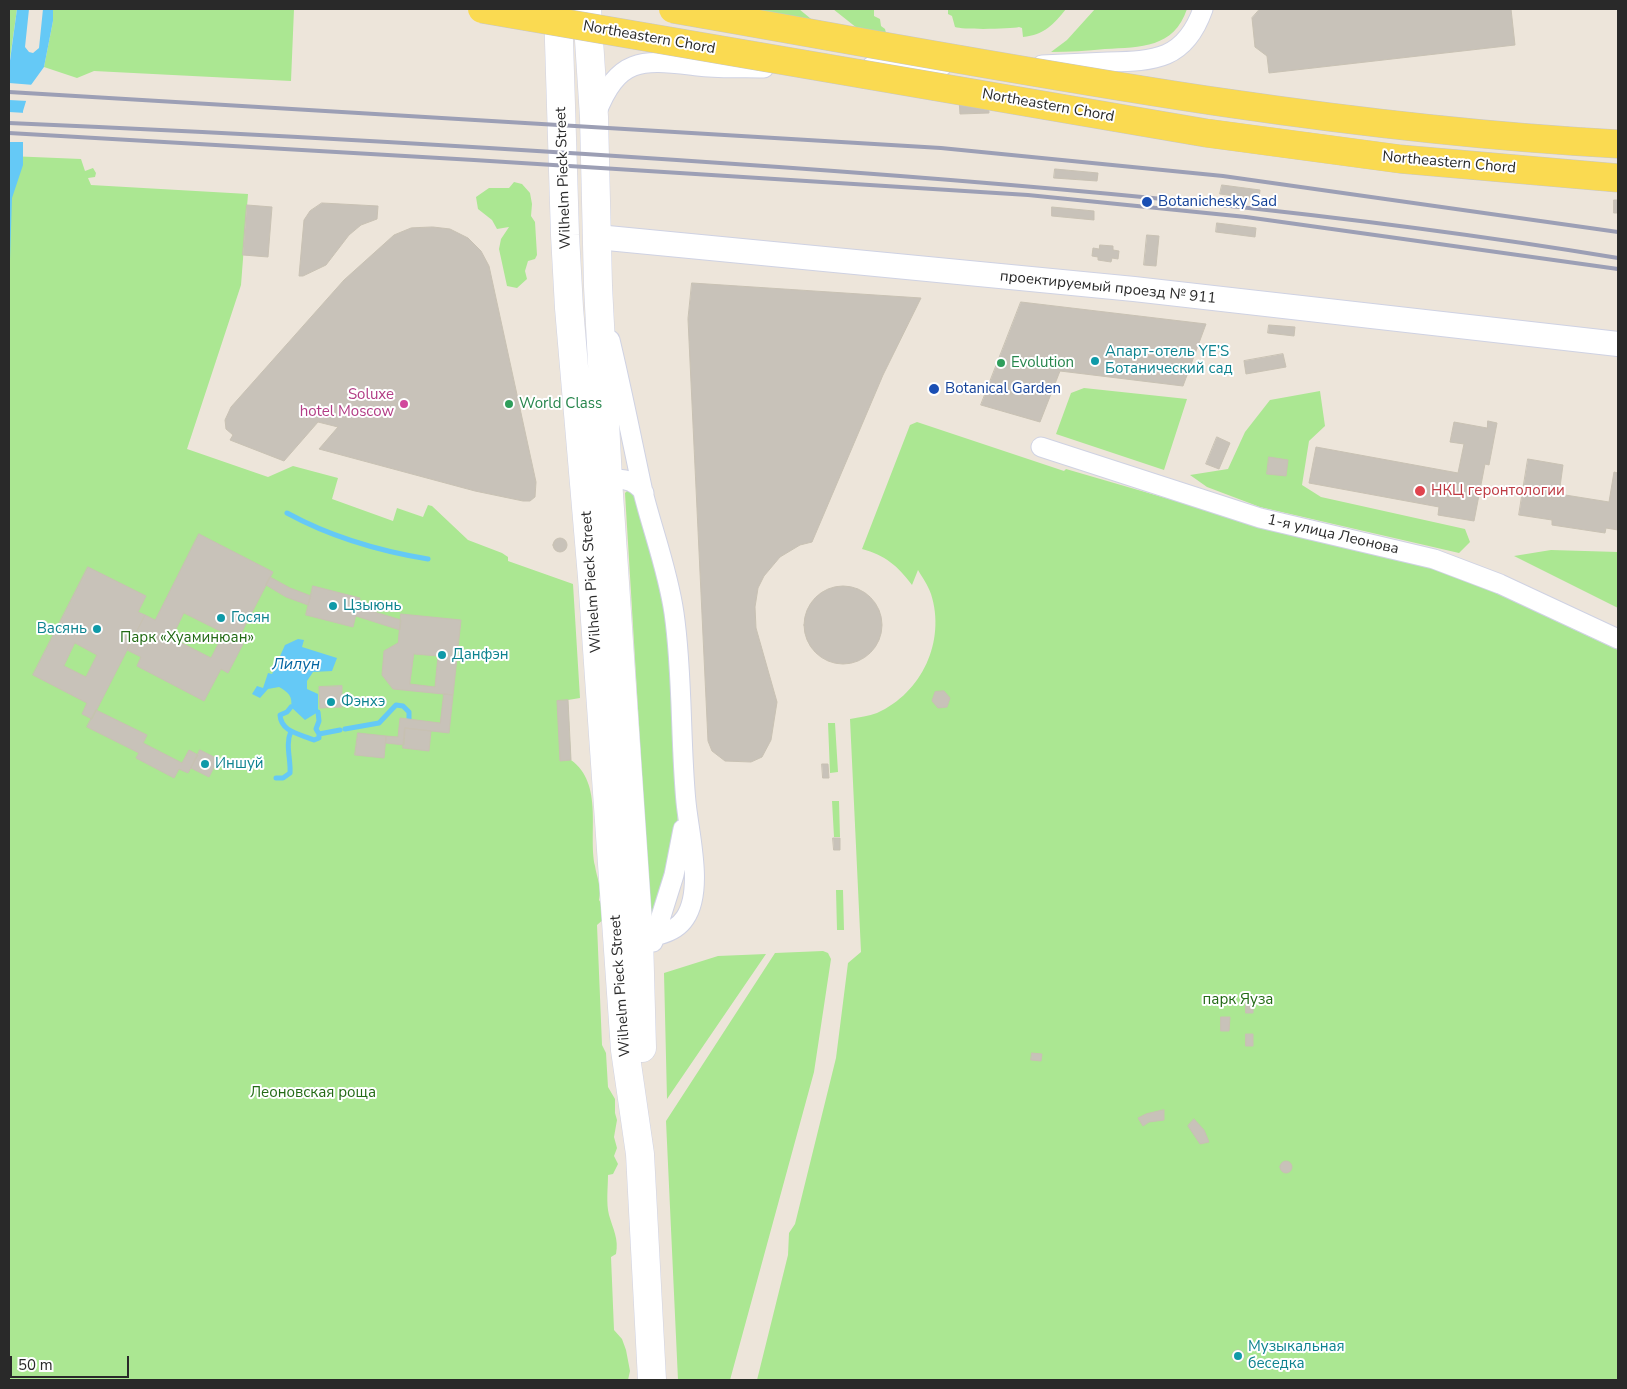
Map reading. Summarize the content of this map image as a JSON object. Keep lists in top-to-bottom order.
{
  "streets": {
    "main road": ["Northeastern Chord", "Wilhelm Pieck Street"],
    "street": ["проектируемый проезд № 911", "1-я улица Леонова"]
  },
  "crossings": [
    ["Wilhelm Pieck Street", "проектируемый проезд № 911"]
  ],
  "water": ["Лилун"],
  "parks": ["Парк «Хуаминюан»", "парк Яуза", "Леоновская роща"],
  "places": [
    "Botanichesky Sad",
    "Апарт-отель YE’S Ботанический сад",
    "Evolution",
    "Botanical Garden",
    "Soluxe hotel Moscow",
    "World Class",
    "НКЦ геронтологии",
    "Цзыюнь",
    "Госян",
    "Васянь",
    "Данфэн",
    "Фэнхэ",
    "Иншуй",
    "Музыкальная беседка"
  ],
  "scale_bar": "50 m"
}
